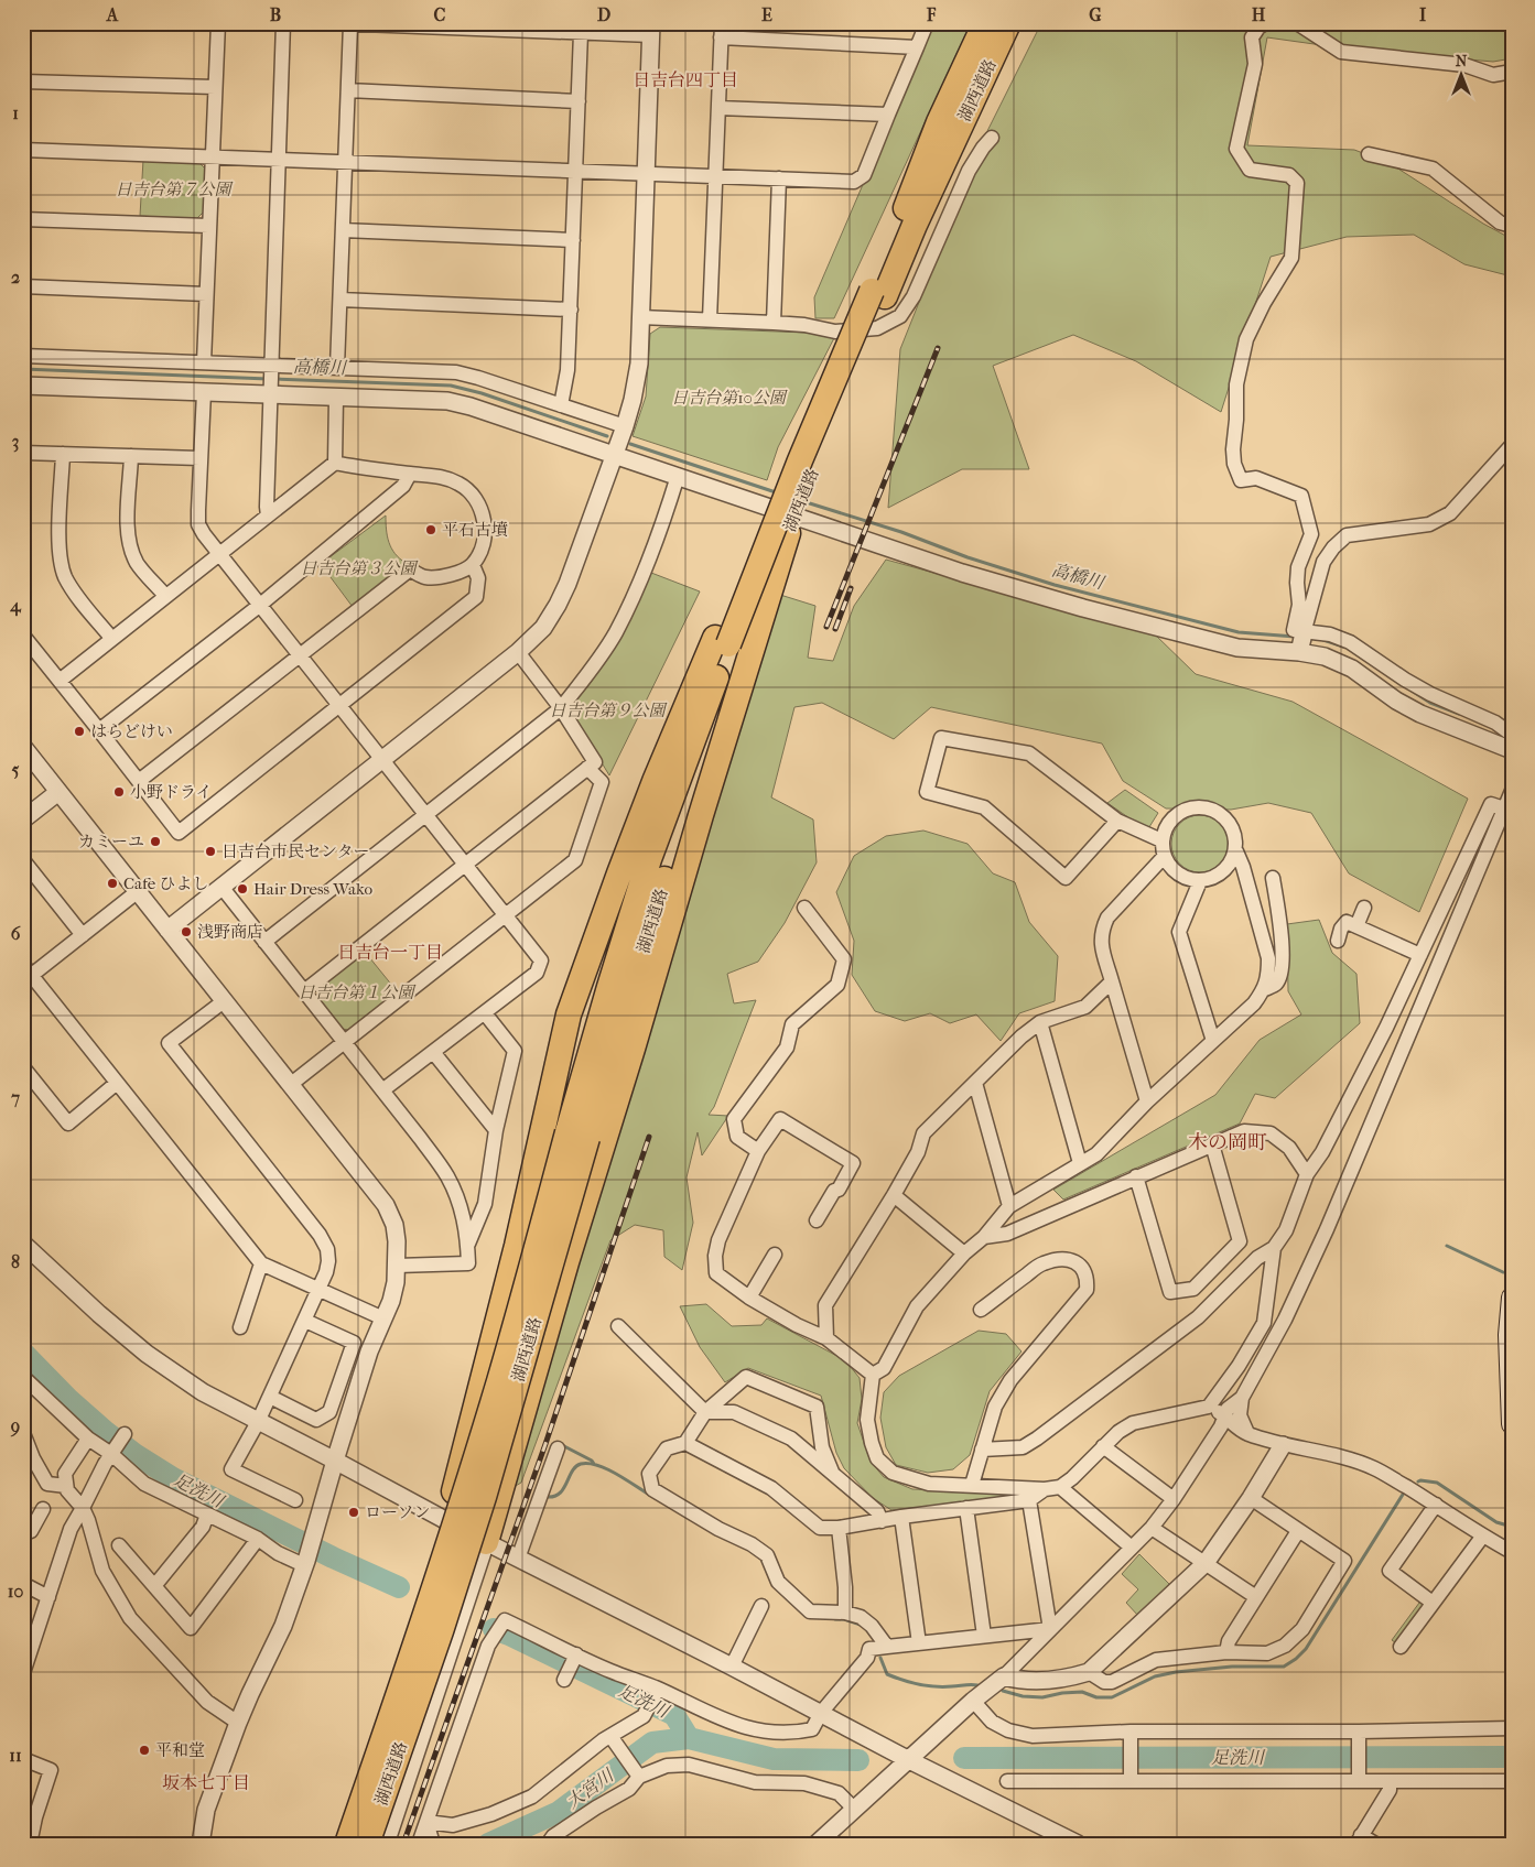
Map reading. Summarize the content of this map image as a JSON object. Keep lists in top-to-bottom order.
{
  "streets": {
    "highway": ["湖西道路"]
  },
  "districts": [
    "日吉台四丁目",
    "日吉台一丁目",
    "木の岡町",
    "坂本七丁目"
  ],
  "water": ["高橋川", "足洗川", "大宮川"],
  "parks": [
    "日吉台第７公園",
    "日吉台第10公園",
    "日吉台第３公園",
    "日吉台第９公園",
    "日吉台第１公園"
  ],
  "places": [
    "平石古墳",
    "はらどけい",
    "小野ドライ",
    "カミーユ",
    "日吉台市民センター",
    "Cafe ひよし",
    "Hair Dress Wako",
    "浅野商店",
    "ローソン",
    "平和堂"
  ],
  "north": "top",
  "grid": {
    "columns": [
      "A",
      "B",
      "C",
      "D",
      "E",
      "F",
      "G",
      "H",
      "I"
    ],
    "rows": [
      "1",
      "2",
      "3",
      "4",
      "5",
      "6",
      "7",
      "8",
      "9",
      "10",
      "11"
    ]
  }
}
